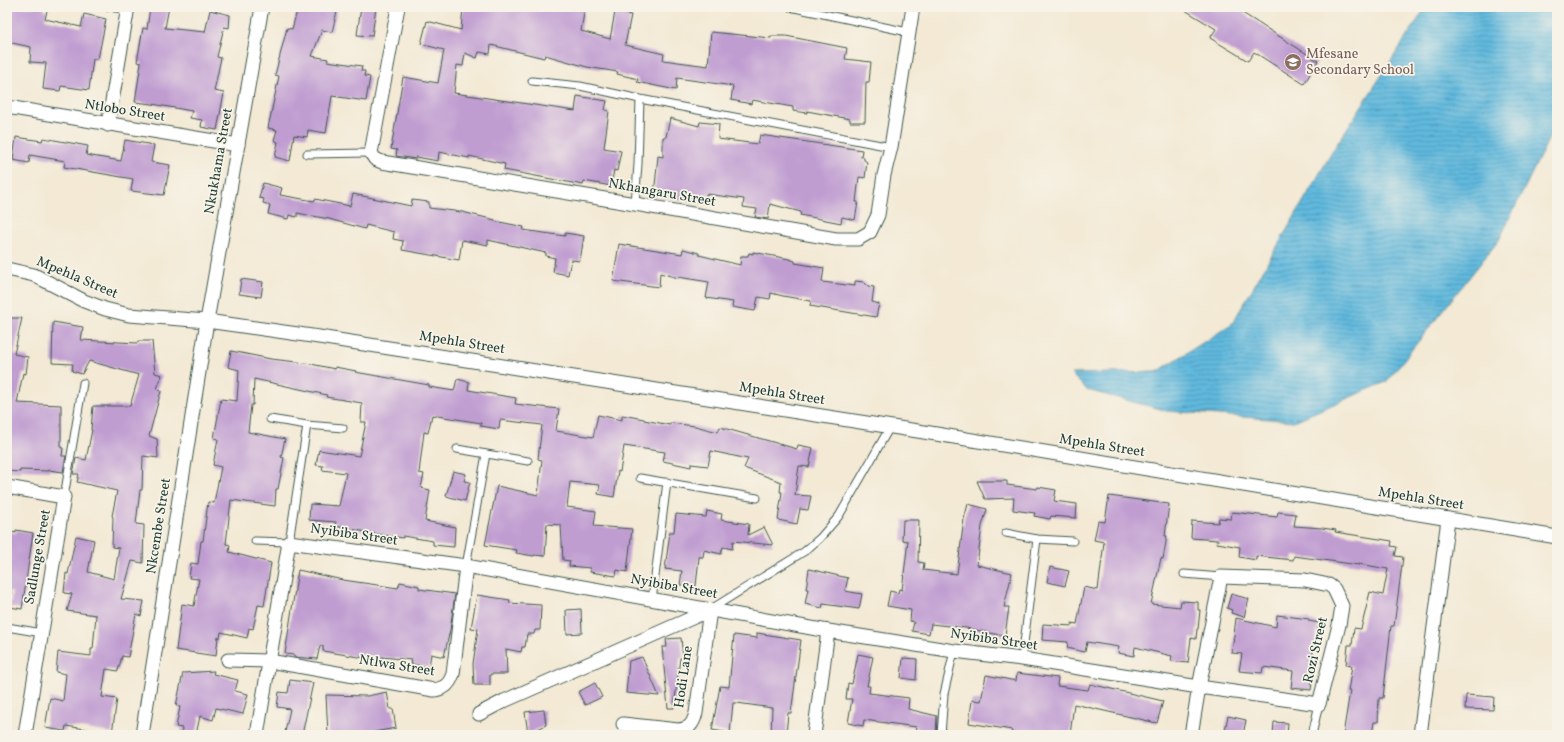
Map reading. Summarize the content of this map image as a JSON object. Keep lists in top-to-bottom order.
{
  "streets": {
    "street": [
      "Ntlobo Street",
      "Nkukhama Street",
      "Nkhangaru Street",
      "Mpehla Street",
      "Nkcembe Street",
      "Nyibiba Street",
      "Sadlunge Street",
      "Rozi Street",
      "Ntlwa Street",
      "Hodi Lane"
    ]
  },
  "crossings": [
    ["Ntlobo Street", "Nkukhama Street"],
    ["Nkukhama Street", "Mpehla Street"],
    ["Nkukhama Street", "Nkcembe Street"],
    ["Mpehla Street", "Nkcembe Street"],
    ["Nyibiba Street", "Rozi Street"],
    ["Nyibiba Street", "Ntlwa Street"],
    ["Nyibiba Street", "Hodi Lane"]
  ],
  "places": {
    "school or university": ["Mfesane Secondary School"]
  }
}
